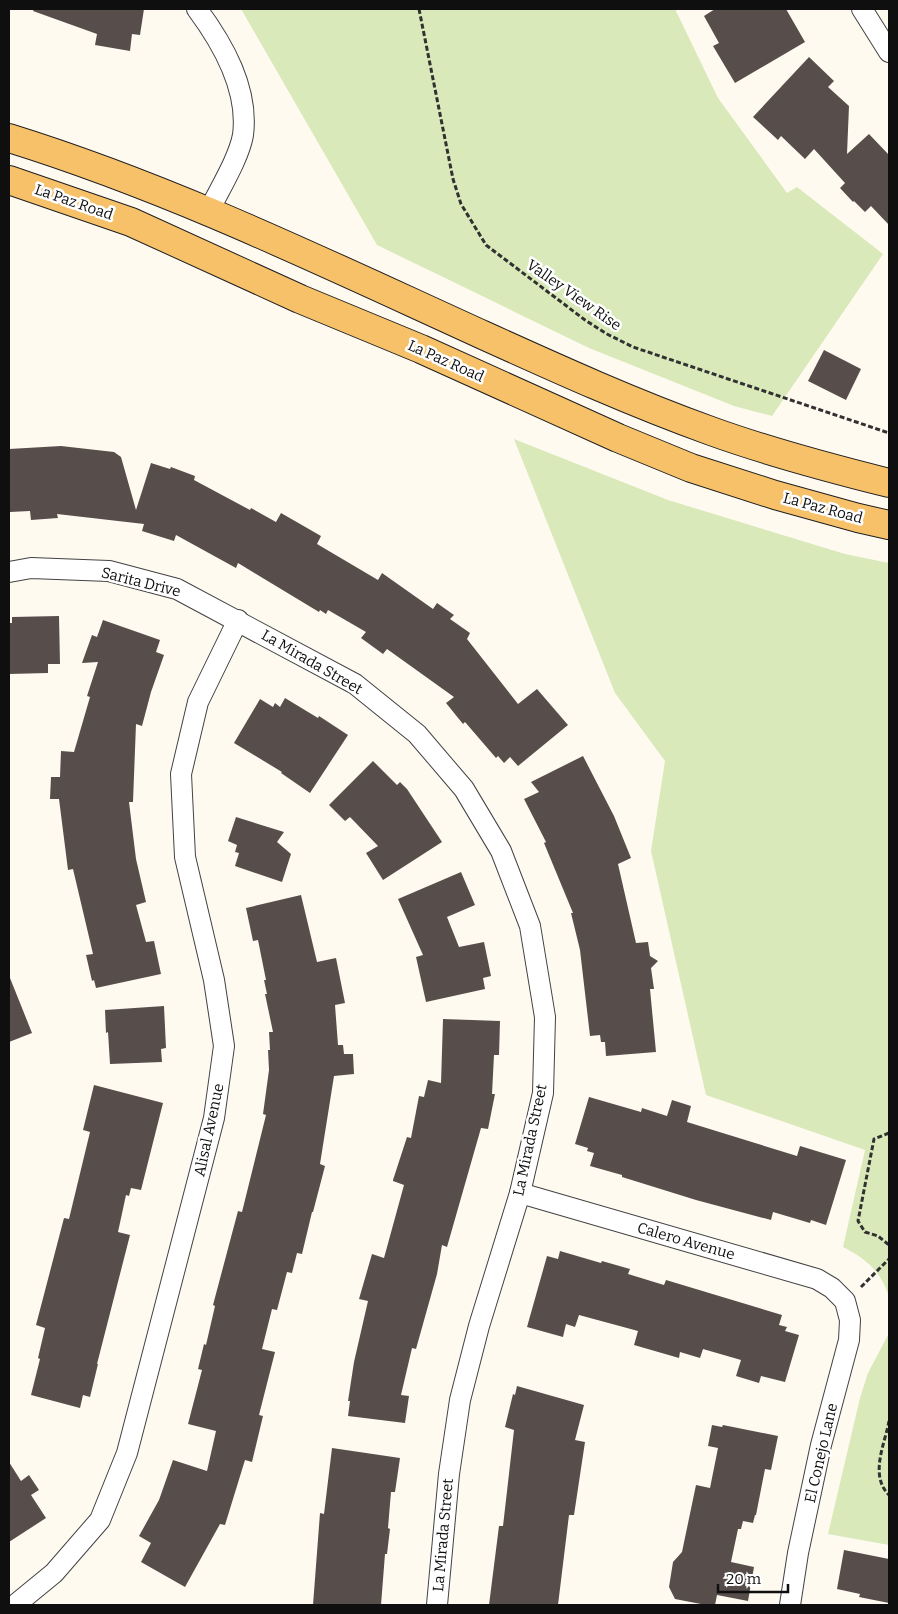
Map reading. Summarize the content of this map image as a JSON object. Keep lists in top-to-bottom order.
{
  "streets": {
    "main road": ["La Paz Road"],
    "street": [
      "Sarita Drive",
      "La Mirada Street",
      "Alisal Avenue",
      "Calero Avenue",
      "El Conejo Lane"
    ],
    "path": ["Valley View Rise"]
  },
  "crossings": [
    ["Sarita Drive", "La Mirada Street"],
    ["Sarita Drive", "Alisal Avenue"],
    ["La Mirada Street", "Alisal Avenue"],
    ["La Mirada Street", "Calero Avenue"],
    ["Calero Avenue", "El Conejo Lane"]
  ],
  "scale_bar": "20 m"
}
